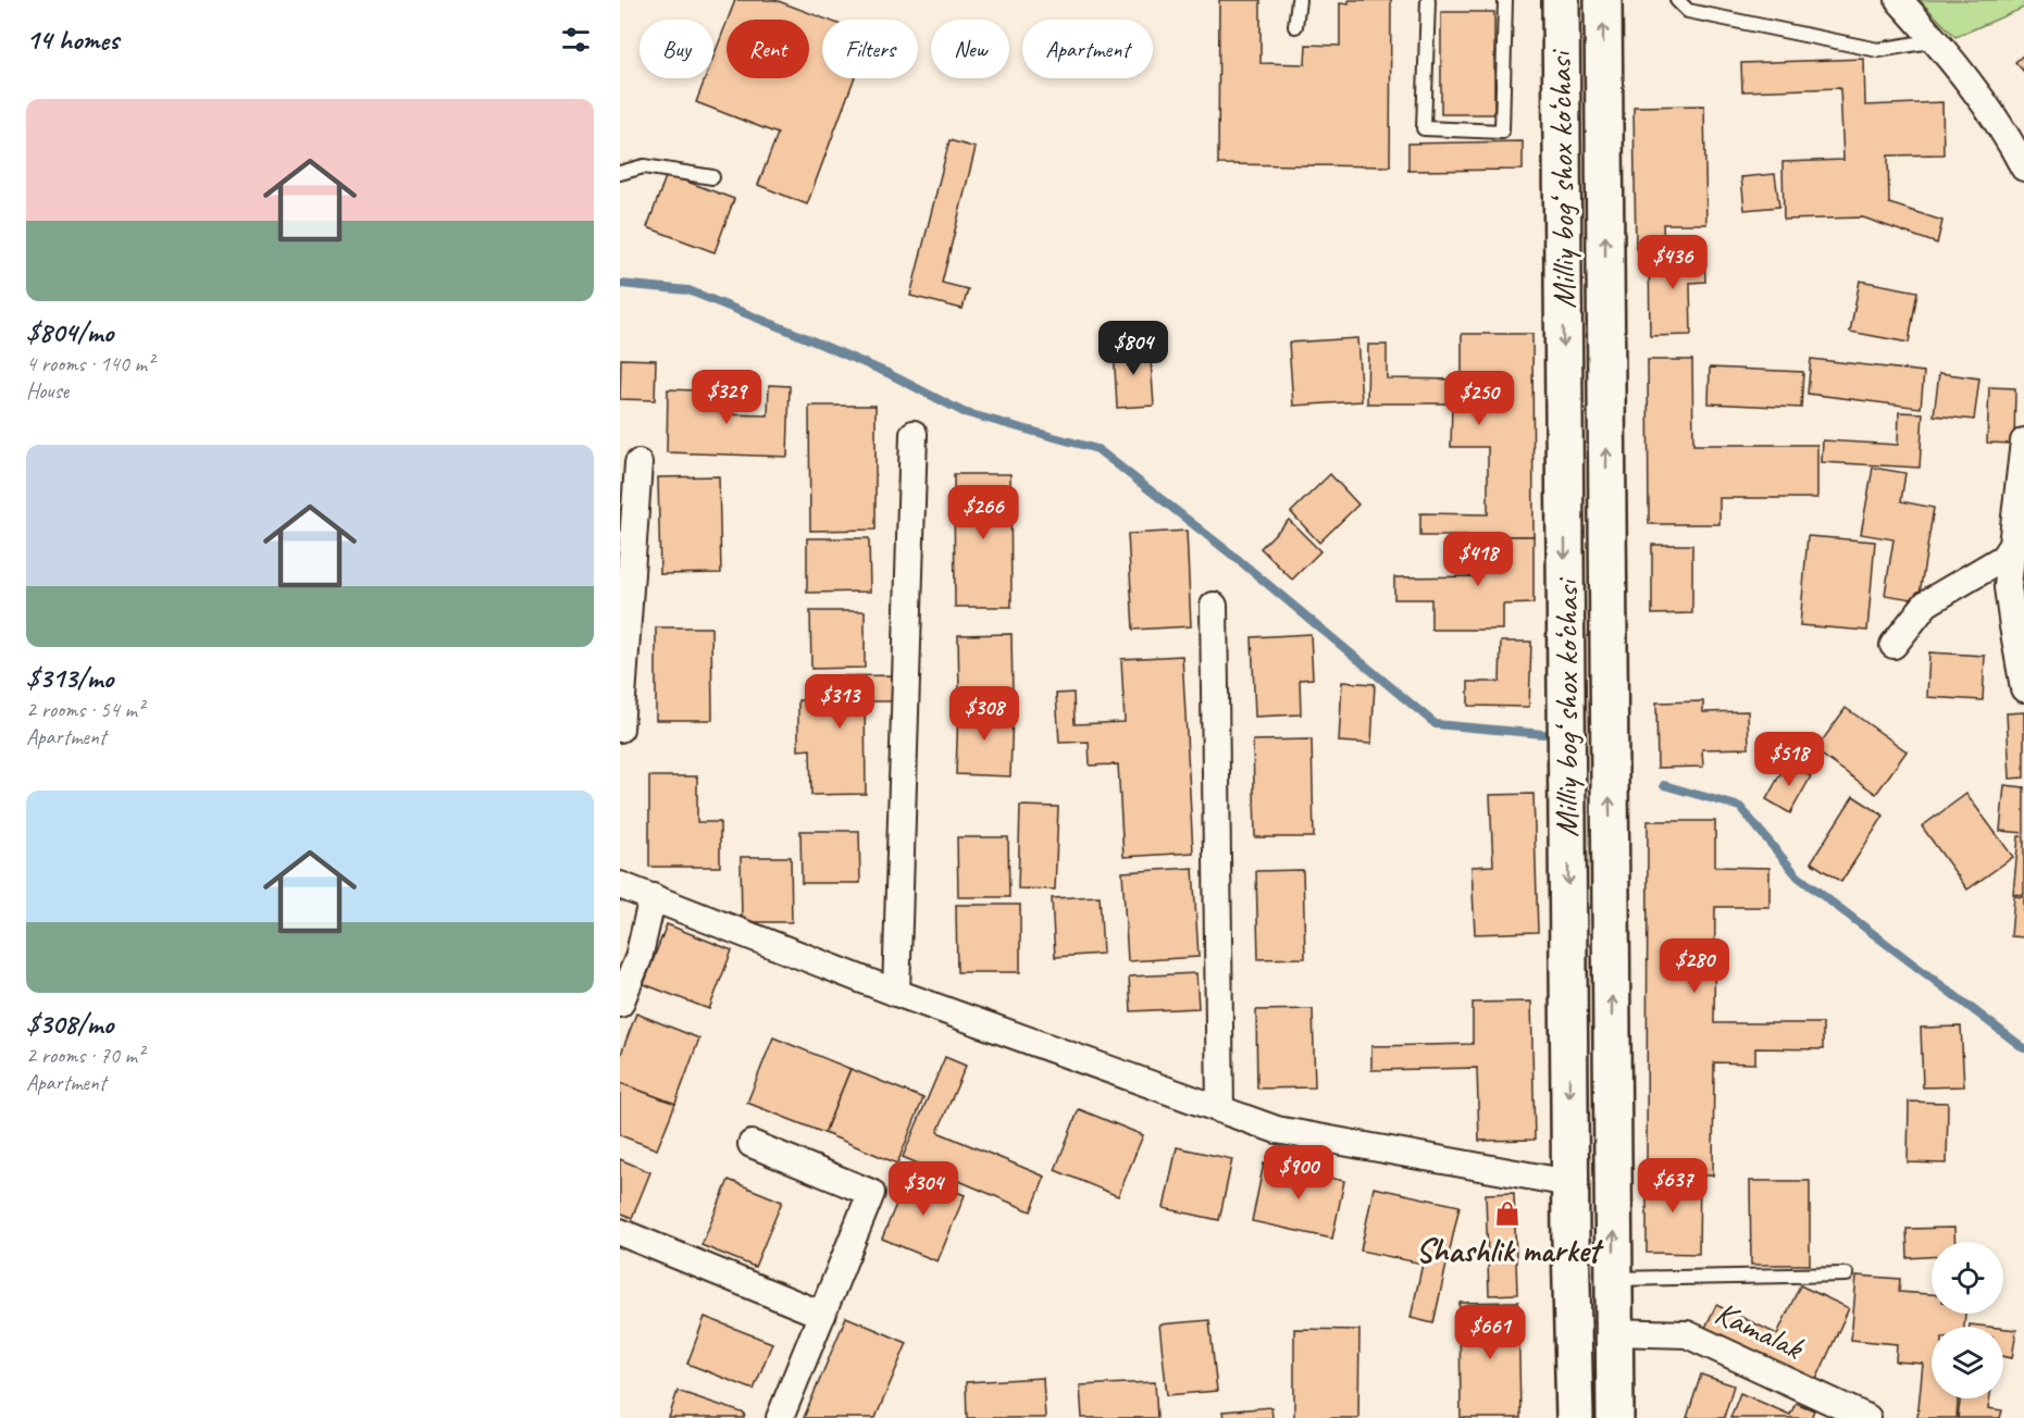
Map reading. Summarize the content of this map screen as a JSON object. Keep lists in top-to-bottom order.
{
  "streets": {
    "main road": ["Milliy bog‘ shox ko‘chasi"],
    "street": ["Kamalak"]
  },
  "crossings": [
    ["Milliy bog‘ shox ko‘chasi", "Kamalak"]
  ],
  "places": {
    "shop": ["Shashlik market"]
  },
  "page": {
    "heading": "14 homes",
    "chip": [
      "Buy",
      "Rent",
      "Filters",
      "New",
      "Apartment"
    ],
    "list": [
      {
        "name": "$804/mo",
        "note": "4 rooms · 140 m² · House"
      },
      {
        "name": "$313/mo",
        "note": "2 rooms · 54 m² · Apartment"
      },
      {
        "name": "$308/mo",
        "note": "2 rooms · 70 m² · Apartment"
      }
    ],
    "price": [
      "$436",
      "$804",
      "$329",
      "$250",
      "$266",
      "$418",
      "$313",
      "$308",
      "$518",
      "$280",
      "$900",
      "$637",
      "$304",
      "$661"
    ]
  }
}
